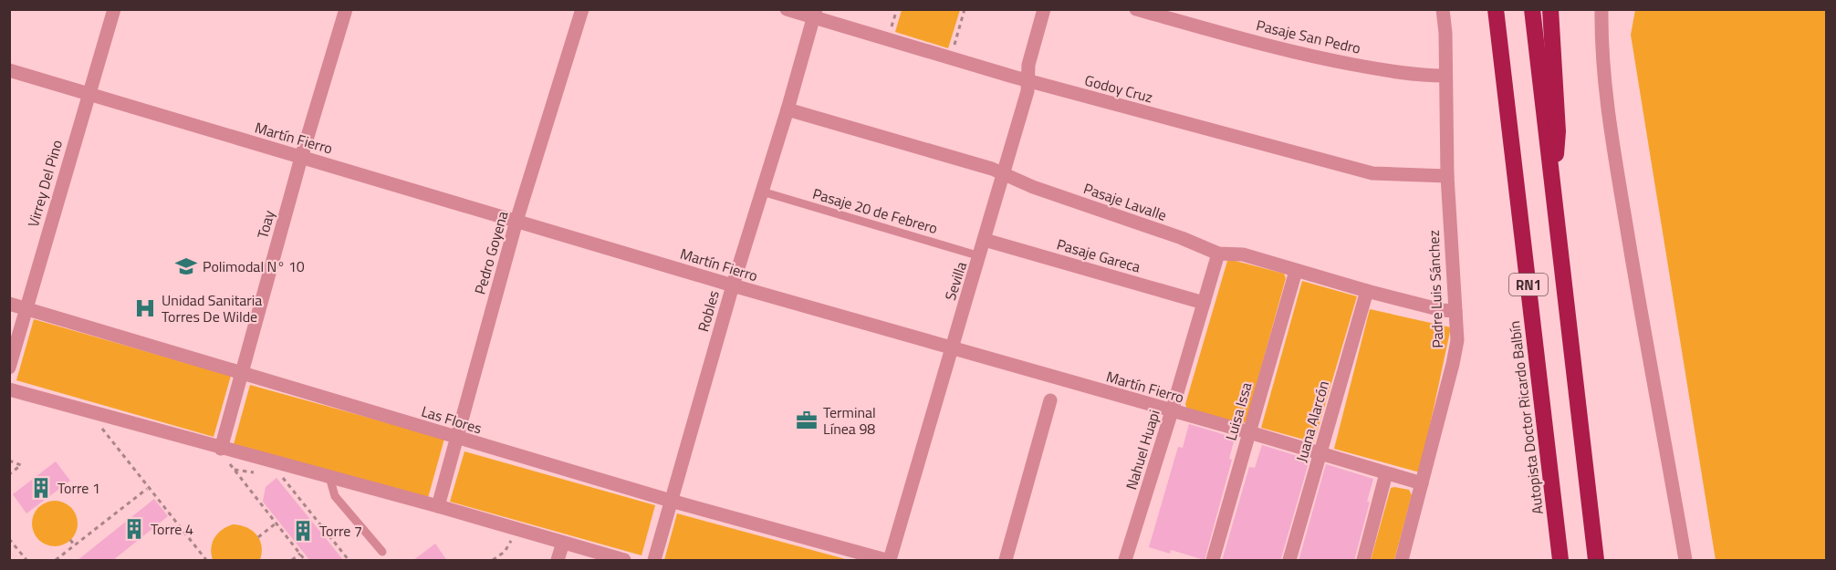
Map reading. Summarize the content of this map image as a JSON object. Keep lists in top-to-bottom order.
{
  "streets": {
    "highway": ["RN1", "Autopista Doctor Ricardo Balbín"],
    "street": [
      "Pasaje San Pedro",
      "Godoy Cruz",
      "Martín Fierro",
      "Virrey Del Pino",
      "Pasaje Lavalle",
      "Toay",
      "Pedro Goyena",
      "Pasaje Gareca",
      "Sevilla",
      "Padre Luis Sánchez",
      "Robles",
      "Luisa Issa",
      "Las Flores",
      "Juana Alarcón",
      "Nahuel Huapi"
    ],
    "lane": ["Pasaje 20 de Febrero"]
  },
  "crossings": [
    ["Pasaje San Pedro", "Padre Luis Sánchez"],
    ["Godoy Cruz", "Sevilla"],
    ["Godoy Cruz", "Padre Luis Sánchez"],
    ["Godoy Cruz", "Robles"],
    ["Martín Fierro", "Virrey Del Pino"],
    ["Martín Fierro", "Toay"],
    ["Martín Fierro", "Pedro Goyena"],
    ["Martín Fierro", "Sevilla"],
    ["Martín Fierro", "Padre Luis Sánchez"],
    ["Martín Fierro", "Robles"],
    ["Martín Fierro", "Luisa Issa"],
    ["Martín Fierro", "Juana Alarcón"],
    ["Martín Fierro", "Nahuel Huapi"],
    ["Virrey Del Pino", "Las Flores"],
    ["Pasaje Lavalle", "Sevilla"],
    ["Pasaje Lavalle", "Padre Luis Sánchez"],
    ["Pasaje Lavalle", "Robles"],
    ["Pasaje Lavalle", "Luisa Issa"],
    ["Pasaje Lavalle", "Juana Alarcón"],
    ["Pasaje Lavalle", "Nahuel Huapi"],
    ["Pasaje 20 de Febrero", "Sevilla"],
    ["Pasaje 20 de Febrero", "Robles"],
    ["Toay", "Las Flores"],
    ["Pedro Goyena", "Las Flores"],
    ["Pasaje Gareca", "Sevilla"],
    ["Pasaje Gareca", "Nahuel Huapi"],
    ["Sevilla", "Las Flores"],
    ["Robles", "Las Flores"]
  ],
  "places": {
    "school or university": ["Polimodal N° 10"],
    "hospital": ["Unidad Sanitaria Torres De Wilde"],
    "office": ["Terminal Línea 98"],
    "building": ["Torre 1", "Torre 4", "Torre 7"]
  }
}
